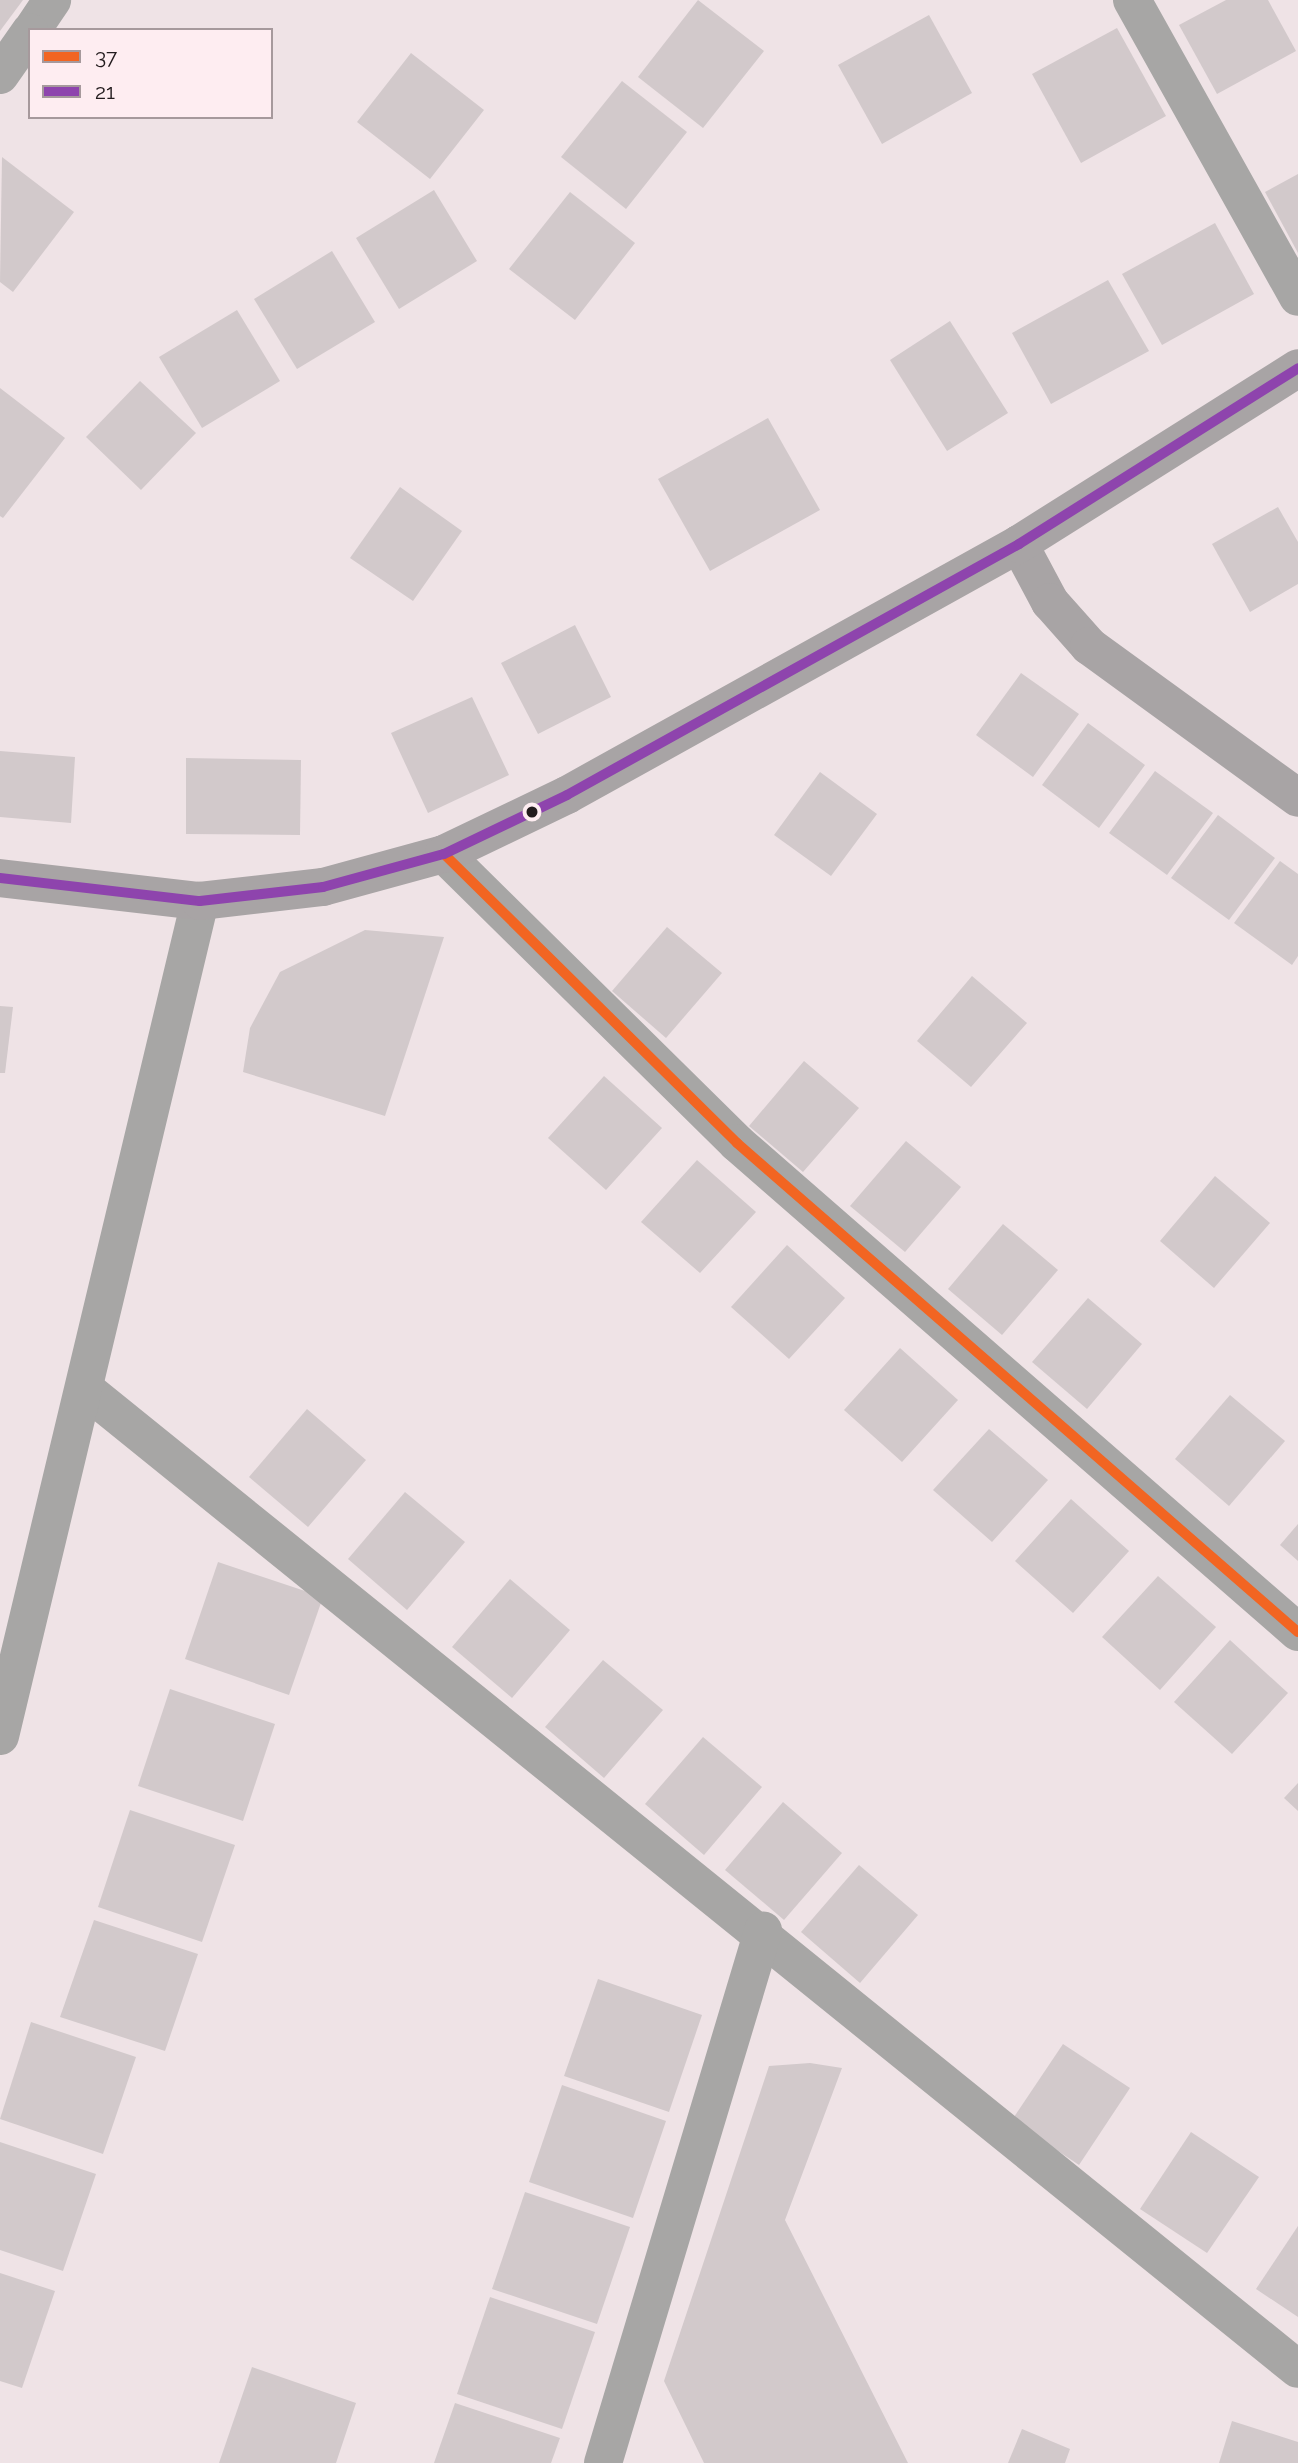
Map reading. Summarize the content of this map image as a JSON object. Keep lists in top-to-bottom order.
{
  "lines": ["transit line 21", "transit line 37"],
  "legend": ["37", "21"]
}
